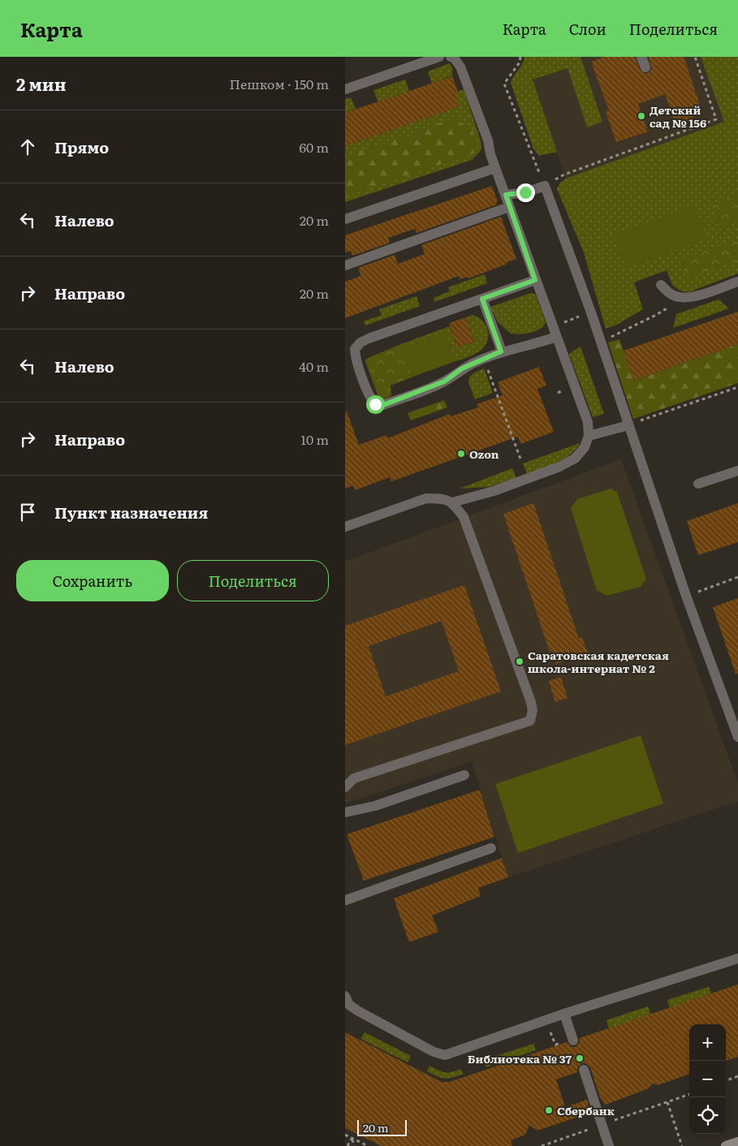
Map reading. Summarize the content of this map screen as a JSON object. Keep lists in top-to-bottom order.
{
  "places": [
    "Детский сад № 156",
    "Ozon",
    "Саратовская кадетская школа-интернат № 2",
    "Библиотека № 37",
    "Сбербанк"
  ],
  "scale_bar": "20 m",
  "page": {
    "header": "Карта",
    "nav": ["Карта", "Слои", "Поделиться"],
    "heading": ["2 мин", "Пешком · 150 m"],
    "list": [
      ["Прямо", "60 m"],
      ["Налево", "20 m"],
      ["Направо", "20 m"],
      ["Налево", "40 m"],
      ["Направо", "10 m"],
      "Пункт назначения"
    ],
    "buttons": ["Сохранить", "Поделиться"],
    "map_buttons": ["+", "−"],
    "scale": "20 m"
  }
}
